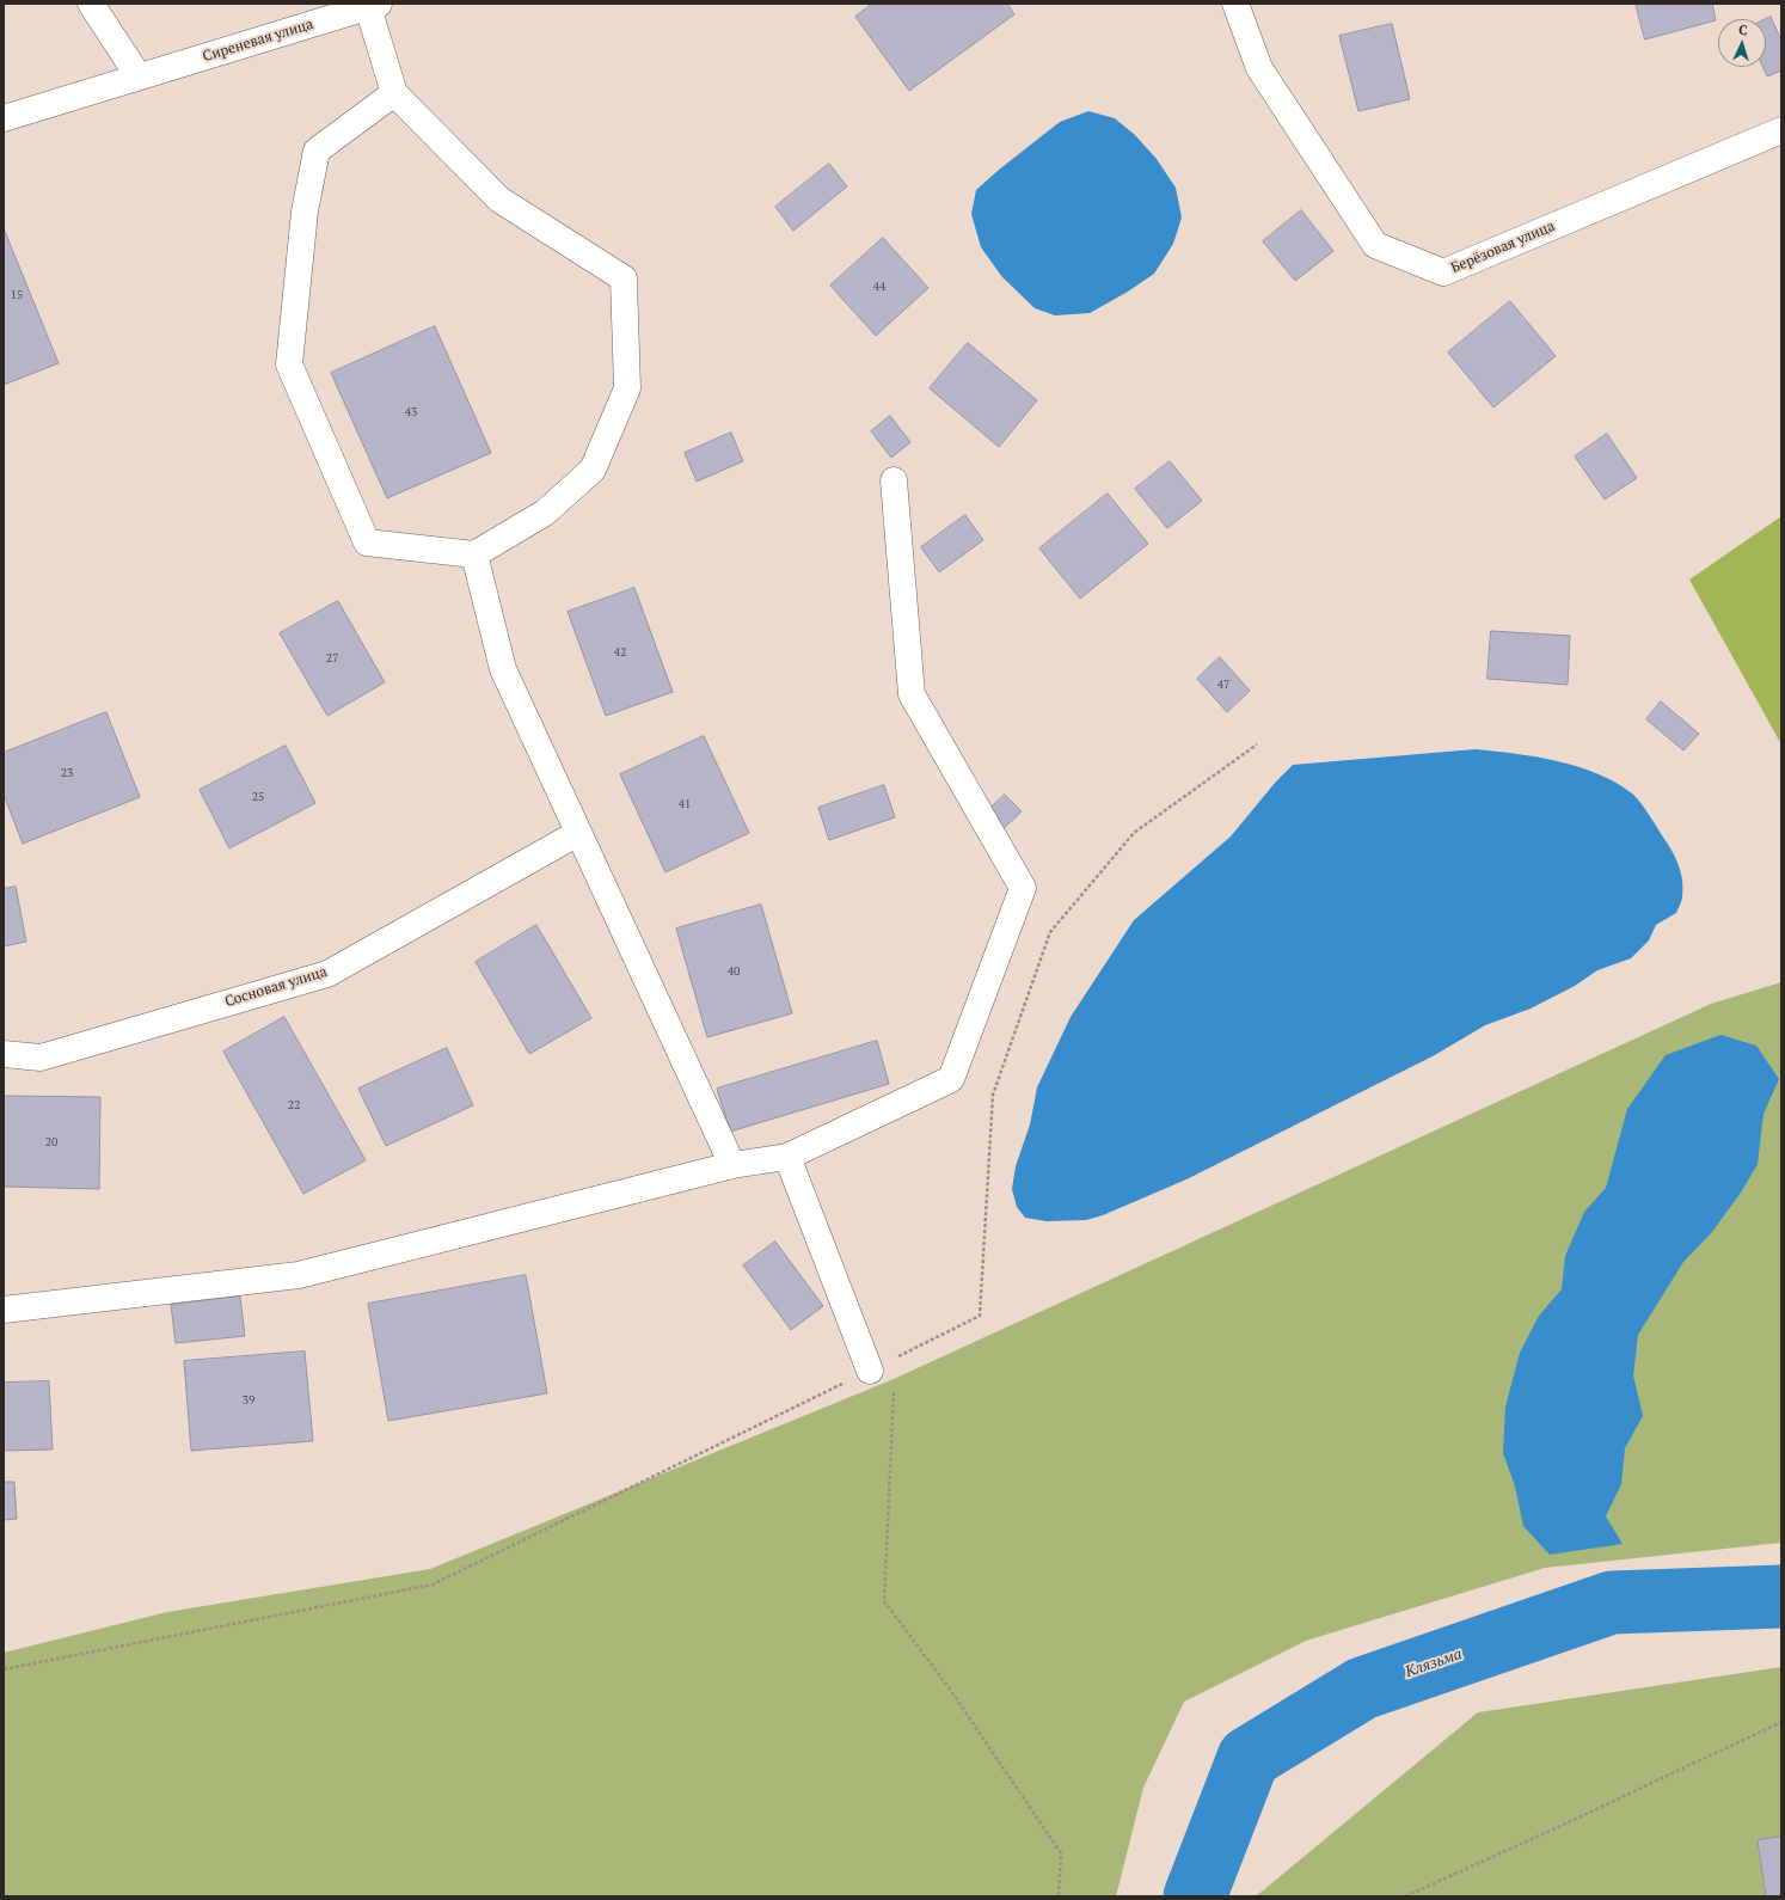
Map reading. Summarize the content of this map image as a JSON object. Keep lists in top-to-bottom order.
{
  "streets": {
    "street": ["Сиреневая улица", "Берёзовая улица", "Сосновая улица"]
  },
  "water": ["Клязьма"],
  "house_numbers": [
    "44",
    "15",
    "43",
    "42",
    "27",
    "47",
    "23",
    "25",
    "41",
    "40",
    "22",
    "20",
    "39"
  ],
  "north": "top"
}
